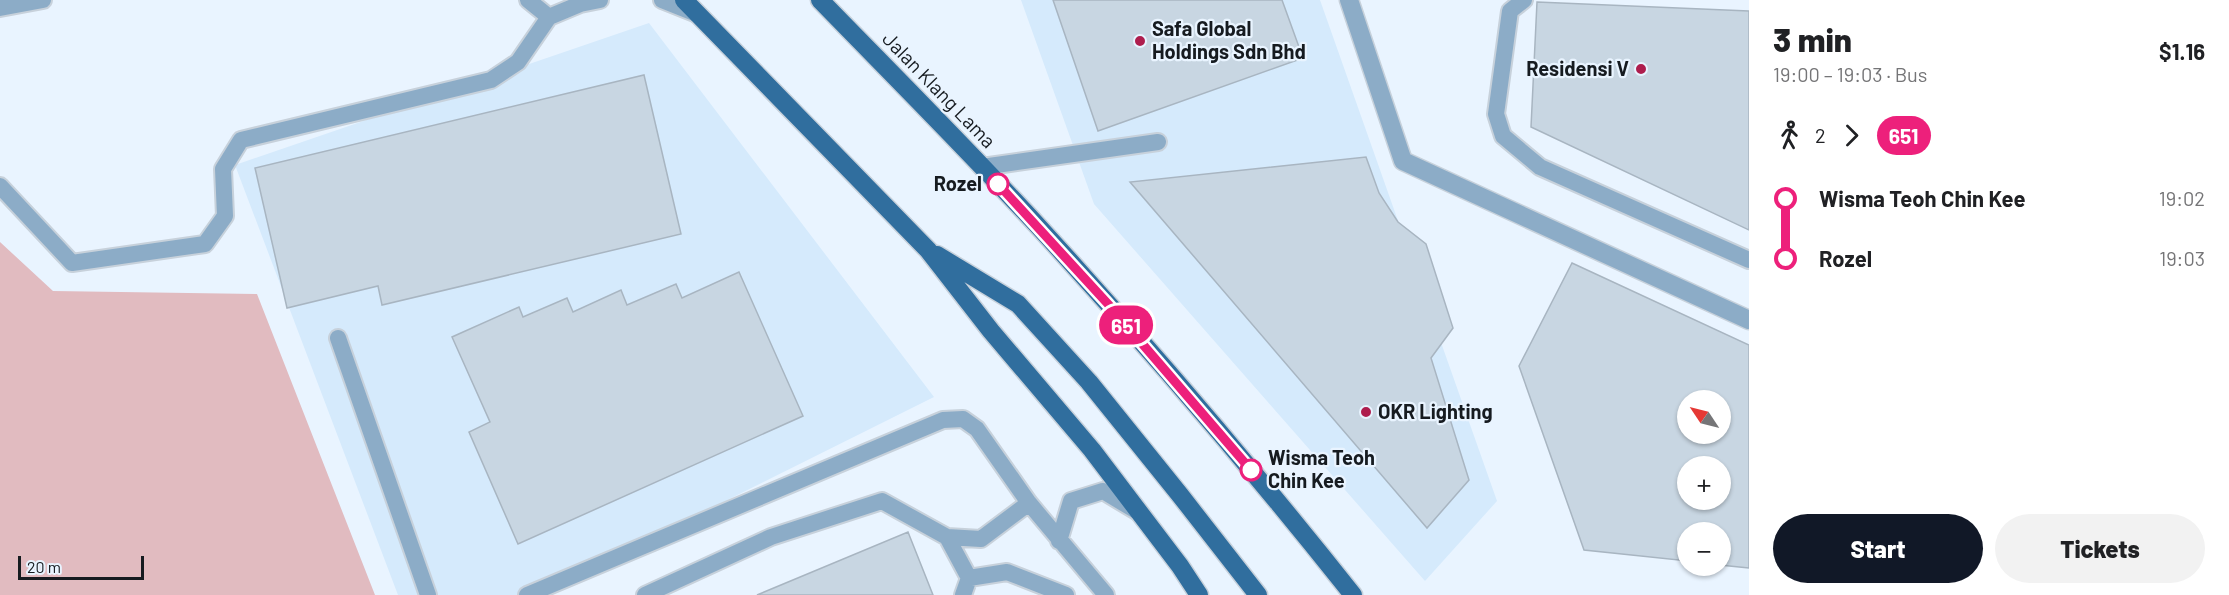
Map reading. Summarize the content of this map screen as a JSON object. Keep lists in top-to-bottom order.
{
  "streets": {
    "main road": ["Jalan Klang Lama"]
  },
  "places": [
    "Safa Global Holdings Sdn Bhd",
    "Residensi V",
    "Rozel",
    "OKR Lighting",
    "Wisma Teoh Chin Kee"
  ],
  "lines": ["bus line 651"],
  "scale_bar": "20 m",
  "north": "top left",
  "page": {
    "on_map": "651",
    "heading": ["3 min", "19:00 – 19:03 · Bus", "$1.16"],
    "legs": ["2", "651"],
    "list": [
      {
        "name": "Wisma Teoh Chin Kee",
        "value": "19:02"
      },
      {
        "name": "Rozel",
        "value": "19:03"
      }
    ],
    "map_buttons": ["+", "−"],
    "buttons": ["Start", "Tickets"],
    "scale": "20 m"
  }
}
